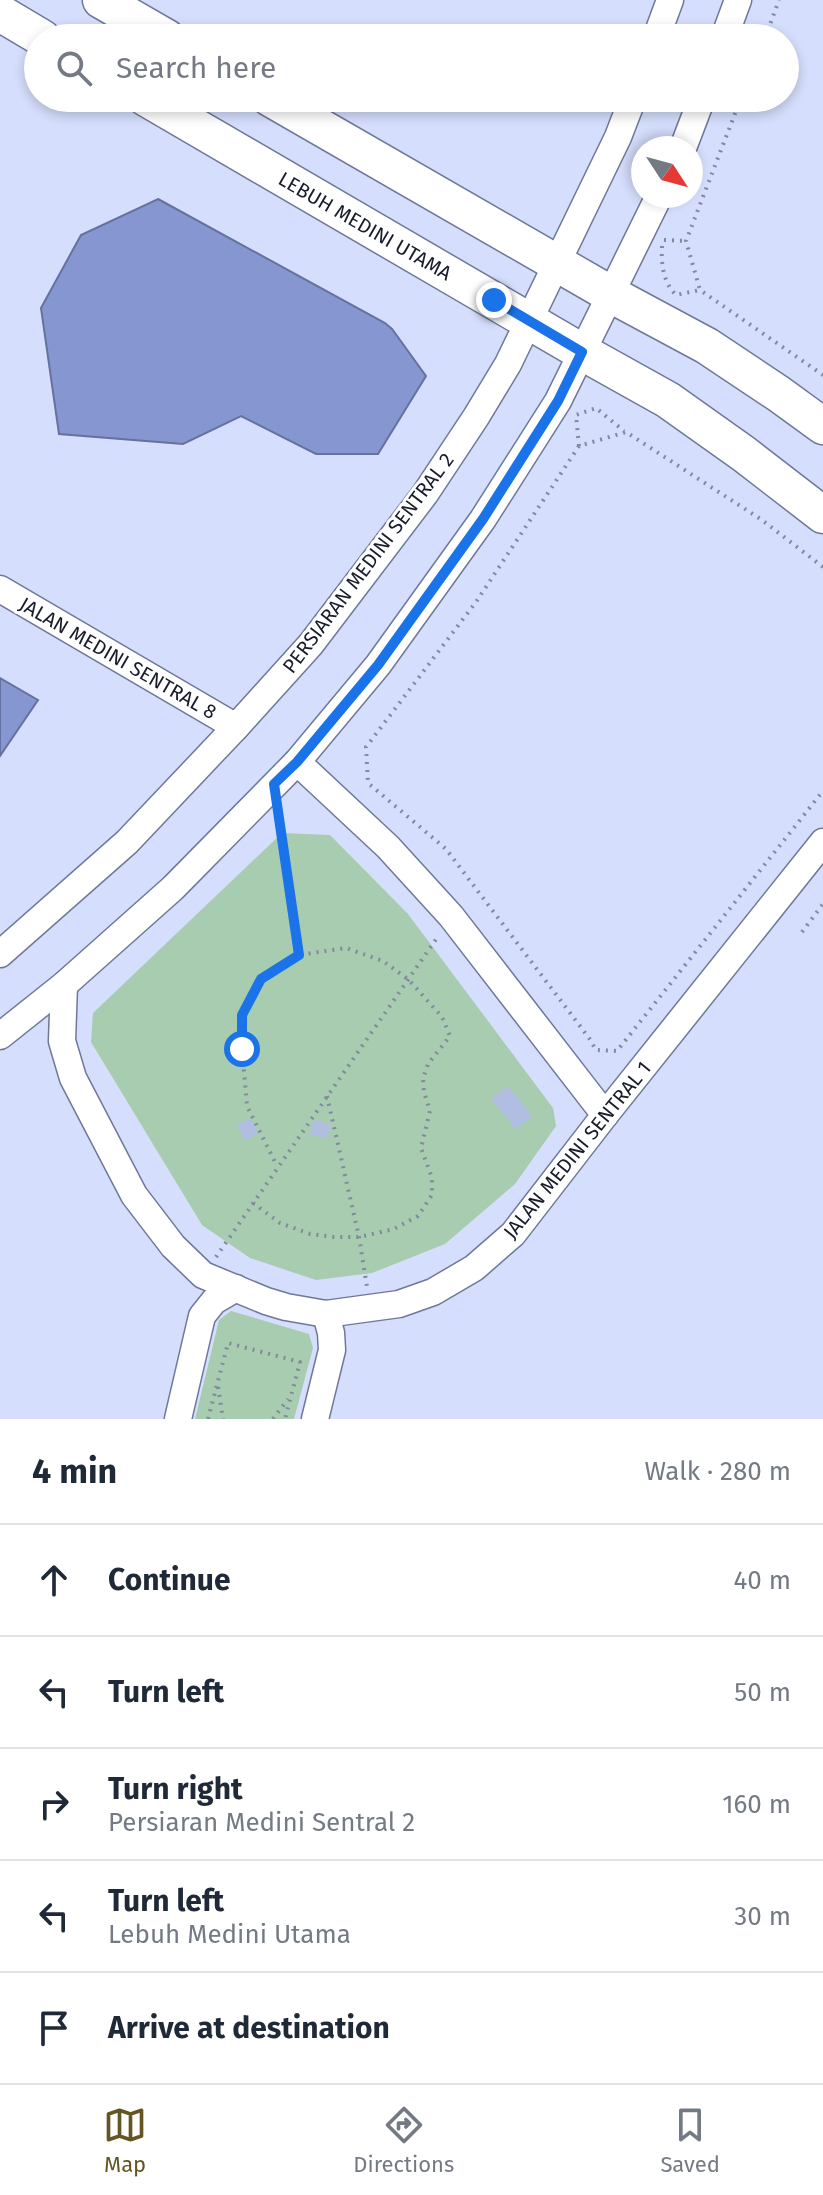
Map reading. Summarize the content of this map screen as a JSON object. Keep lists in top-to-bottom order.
{
  "streets": {
    "main road": ["LEBUH MEDINI UTAMA"],
    "street": ["PERSIARAN MEDINI SENTRAL 2", "JALAN MEDINI SENTRAL 8", "JALAN MEDINI SENTRAL 1"]
  },
  "crossings": [
    ["LEBUH MEDINI UTAMA", "PERSIARAN MEDINI SENTRAL 2"],
    ["PERSIARAN MEDINI SENTRAL 2", "JALAN MEDINI SENTRAL 8"]
  ],
  "north": "bottom right",
  "page": {
    "search": "Search here",
    "heading": ["4 min", "Walk · 280 m"],
    "list": [
      ["Continue", "40 m"],
      ["Turn left", "50 m"],
      ["Turn right", "Persiaran Medini Sentral 2", "160 m"],
      ["Turn left", "Lebuh Medini Utama", "30 m"],
      "Arrive at destination"
    ],
    "nav": ["Map", "Directions", "Saved"]
  }
}
